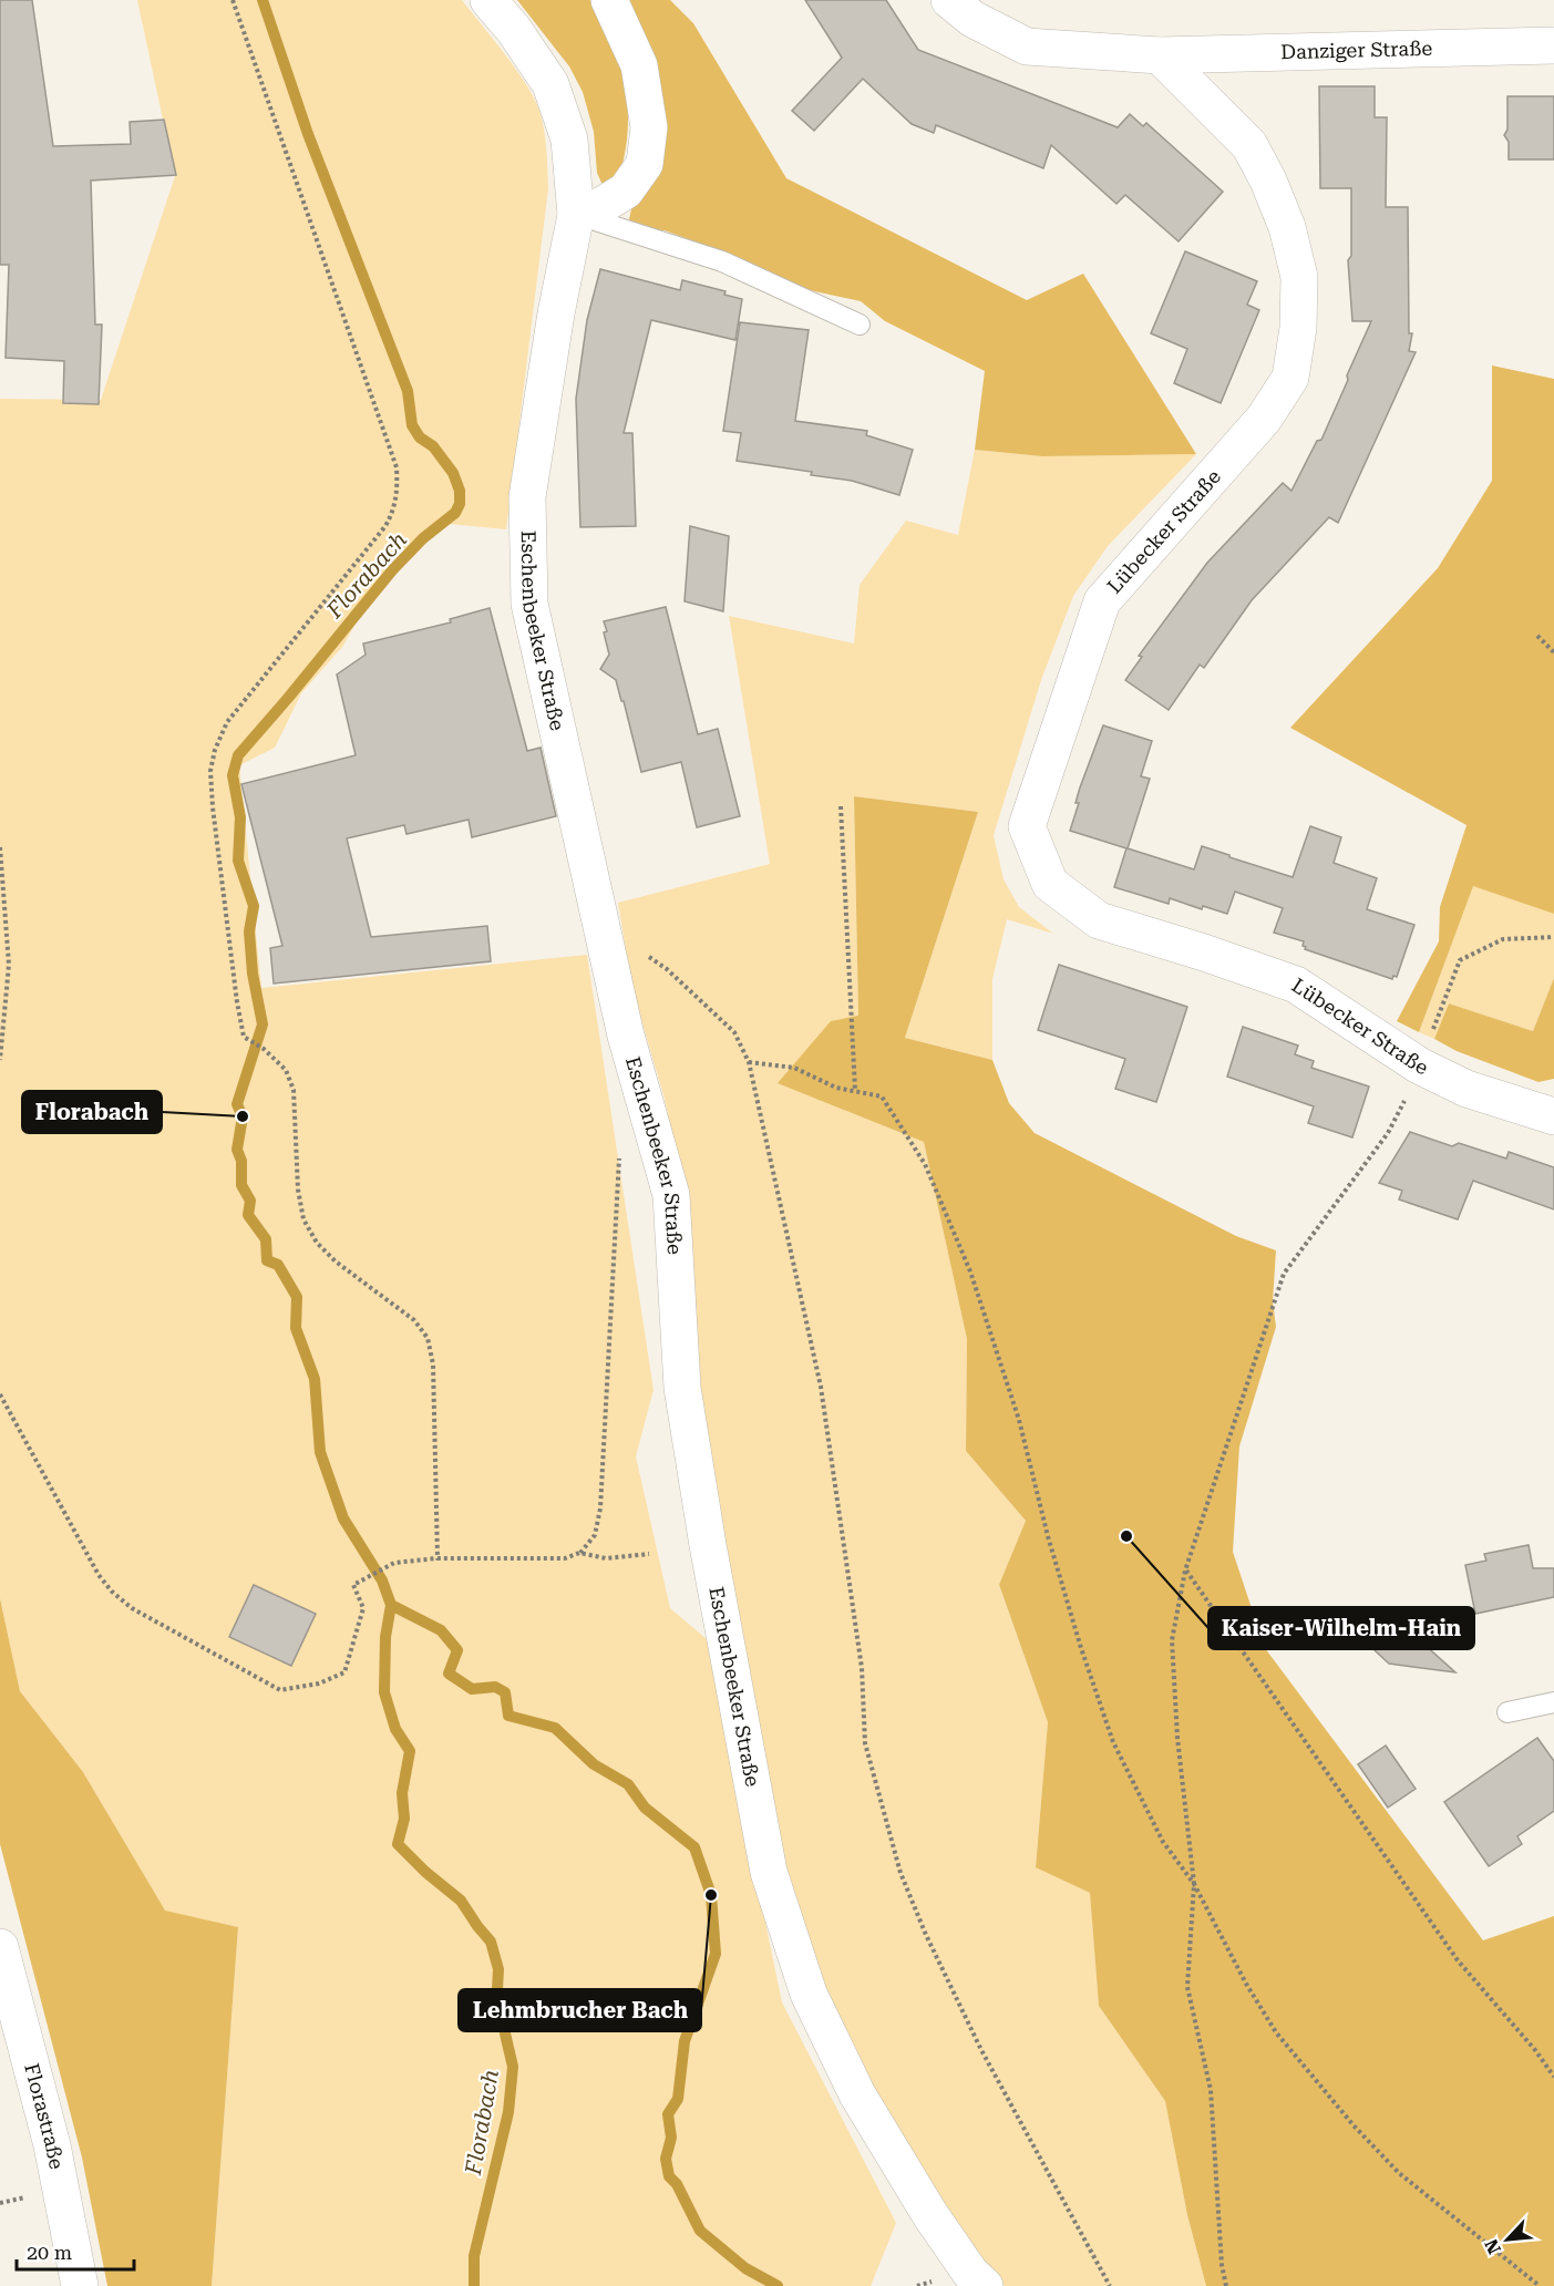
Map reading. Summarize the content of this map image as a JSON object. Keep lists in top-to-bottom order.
{
  "streets": {
    "street": [
      "Danziger Straße",
      "Lübecker Straße",
      "Eschenbeeker Straße",
      "Florastraße"
    ]
  },
  "crossings": [
    ["Danziger Straße", "Lübecker Straße"]
  ],
  "water": ["Florabach"],
  "places": ["Florabach", "Kaiser-Wilhelm-Hain", "Lehmbrucher Bach"],
  "scale_bar": "20 m",
  "north": "bottom left"
}
